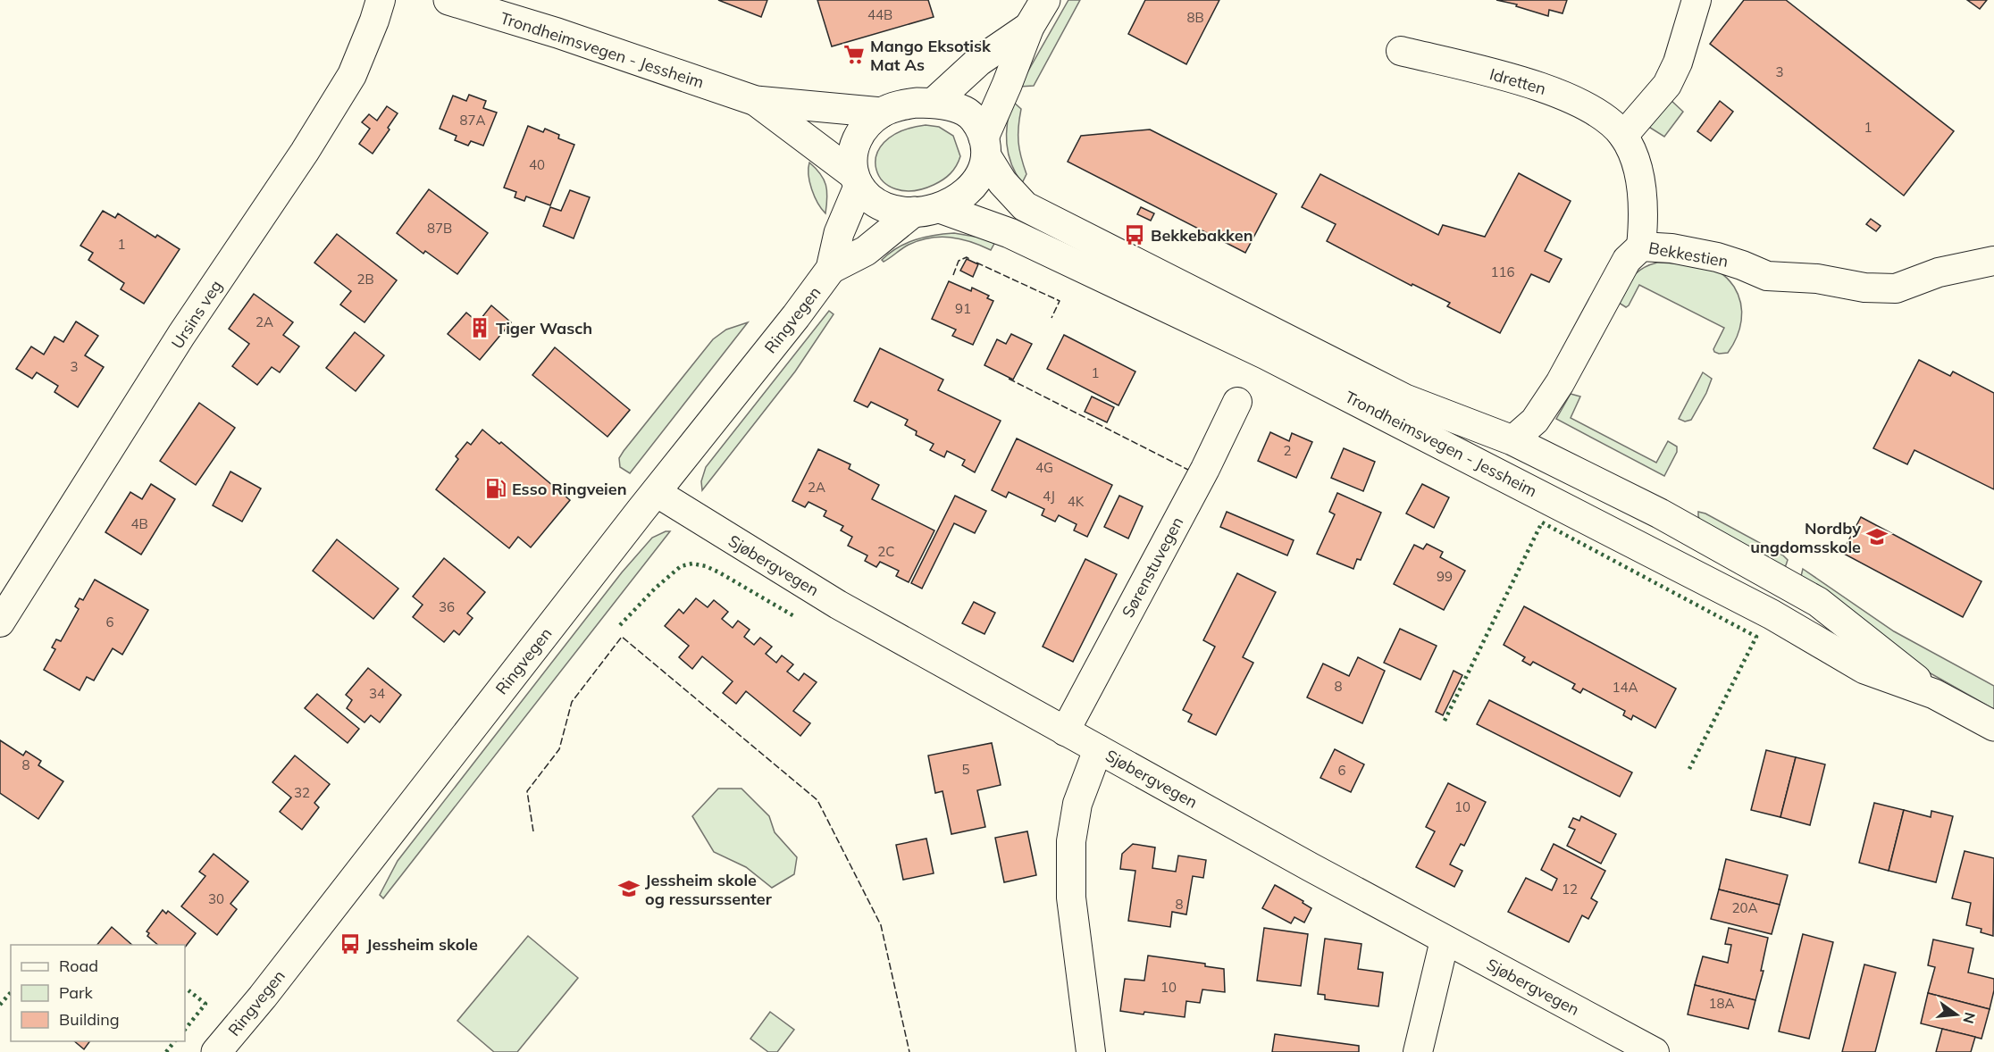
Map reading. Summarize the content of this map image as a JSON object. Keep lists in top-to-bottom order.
{
  "streets": {
    "main road": ["Trondheimsvegen - Jessheim", "Ringvegen"],
    "street": [
      "Idretten",
      "Bekkestien",
      "Ursins veg",
      "Sjøbergvegen",
      "Sørenstuvegen"
    ]
  },
  "crossings": [
    ["Trondheimsvegen - Jessheim", "Bekkestien"],
    ["Trondheimsvegen - Jessheim", "Ringvegen"],
    ["Idretten", "Bekkestien"],
    ["Ringvegen", "Sjøbergvegen"],
    ["Sjøbergvegen", "Sørenstuvegen"]
  ],
  "places": {
    "supermarket": ["Mango Eksotisk Mat As"],
    "bus stop": ["Bekkebakken", "Jessheim skole"],
    "building": ["Tiger Wasch"],
    "fuel station": ["Esso Ringveien"],
    "school or university": ["Nordby ungdomsskole", "Jessheim skole og ressurssenter"]
  },
  "house_numbers": [
    "44B",
    "8B",
    "3",
    "87A",
    "1",
    "40",
    "87B",
    "1",
    "116",
    "2B",
    "91",
    "2A",
    "3",
    "1",
    "2",
    "4G",
    "2A",
    "4J",
    "4K",
    "4B",
    "2C",
    "99",
    "36",
    "6",
    "8",
    "14A",
    "34",
    "8",
    "5",
    "6",
    "32",
    "10",
    "12",
    "30",
    "8",
    "20A",
    "10",
    "18A"
  ],
  "legend": ["Road", "Park", "Building"],
  "north": "right"
}
